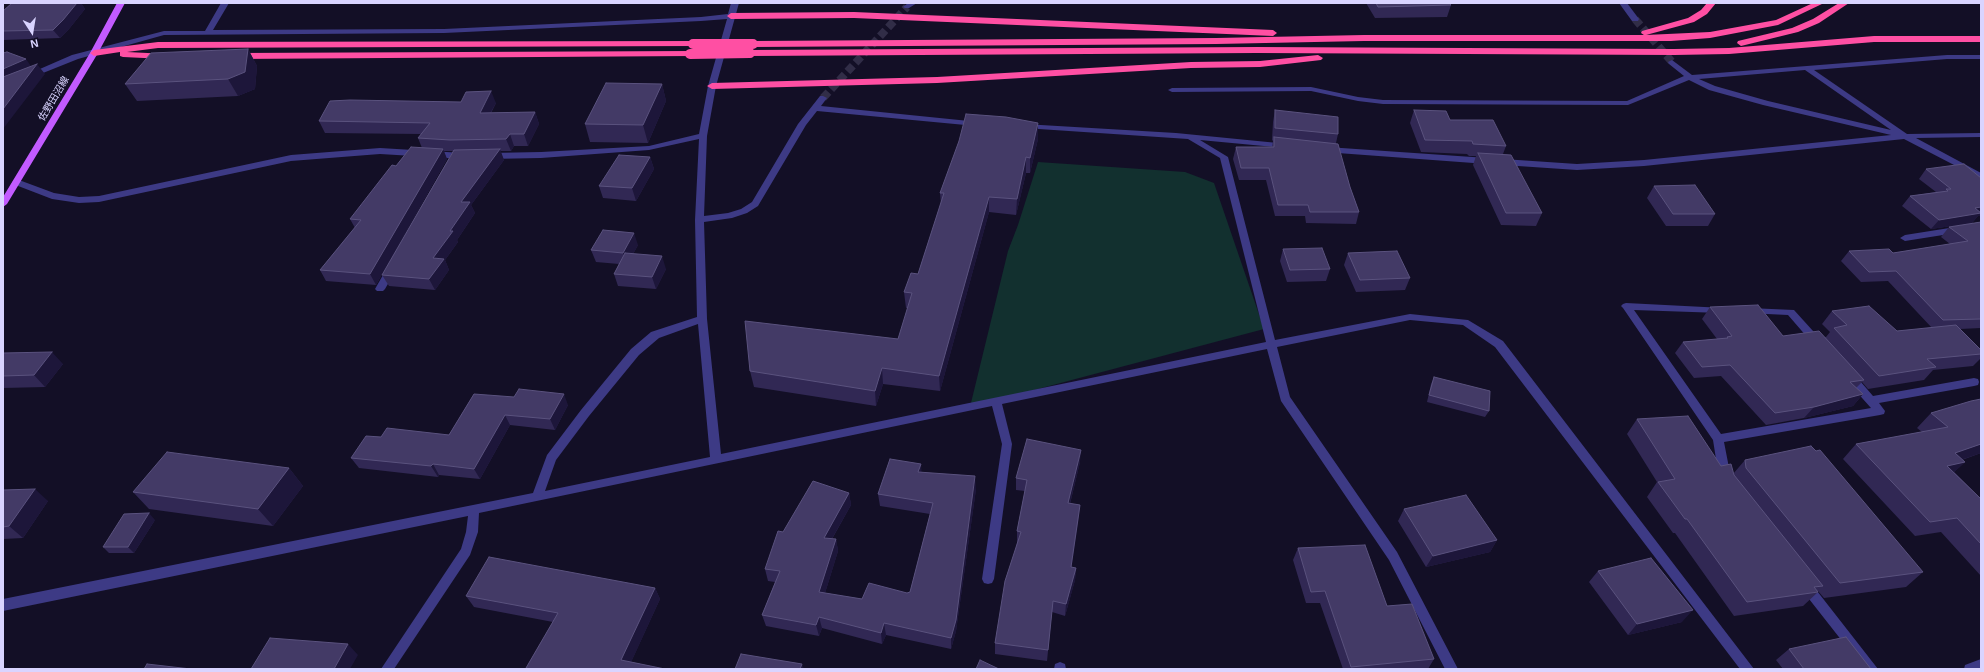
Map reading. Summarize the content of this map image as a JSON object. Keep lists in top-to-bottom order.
{
  "streets": {
    "main road": ["佐野田沼線"]
  },
  "north": "bottom"
}
